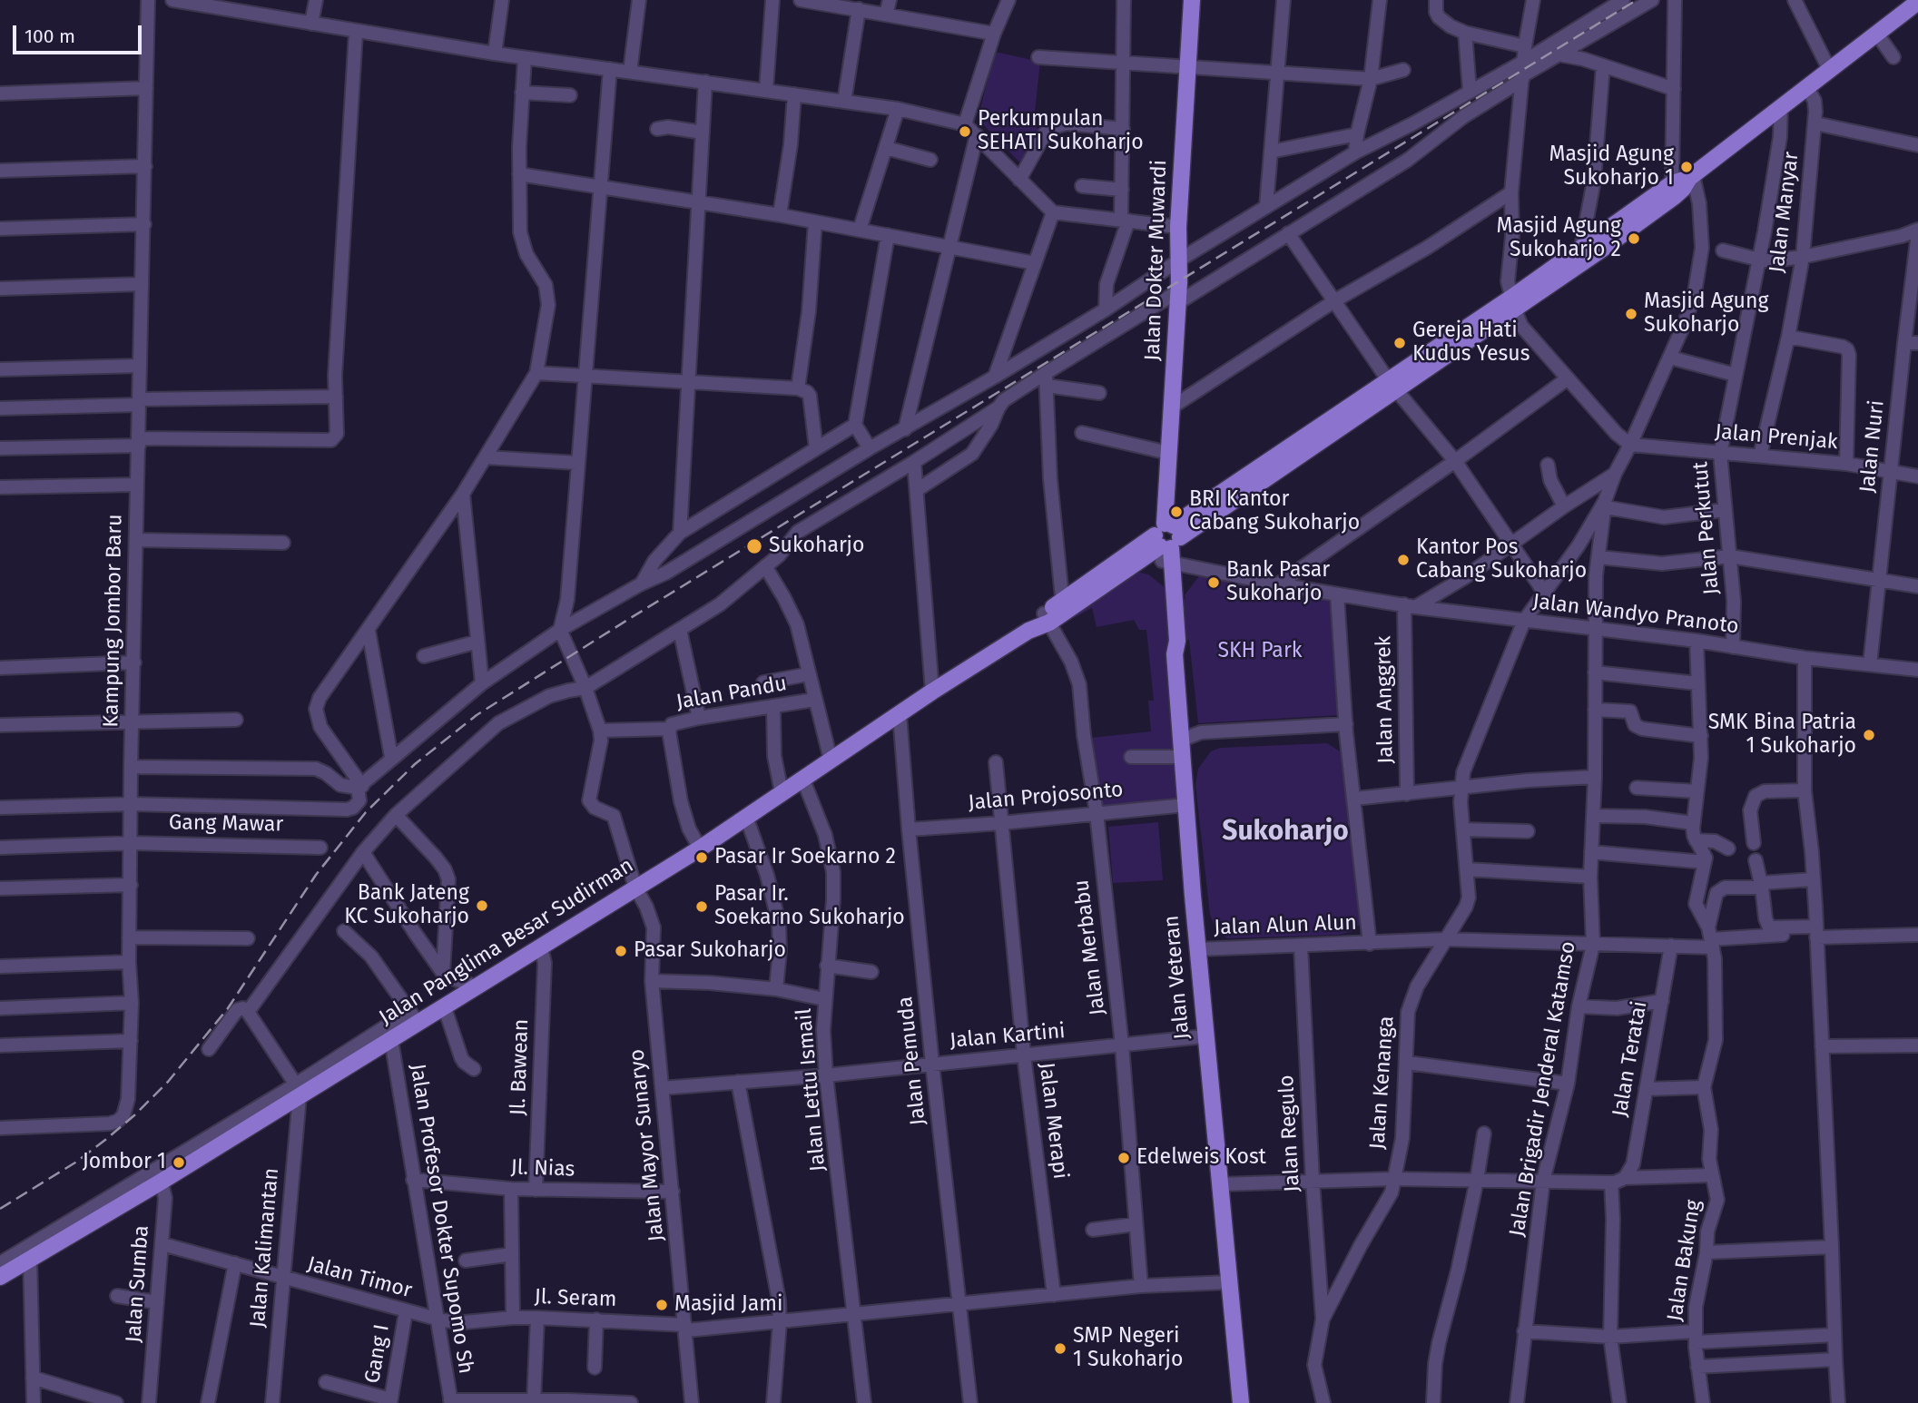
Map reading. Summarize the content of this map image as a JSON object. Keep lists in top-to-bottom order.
{
  "streets": {
    "main road": ["Jalan Dokter Muwardi", "Jalan Panglima Besar Sudirman", "Jalan Veteran"],
    "street": [
      "Jalan Manyar",
      "Jalan Prenjak",
      "Jalan Nuri",
      "Jalan Perkutut",
      "Jalan Wandyo Pranoto",
      "Kampung Jombor Baru",
      "Jalan Pandu",
      "Jalan Anggrek",
      "Jalan Projosonto",
      "Gang Mawar",
      "Jalan Alun Alun",
      "Jalan Merbabu",
      "Jalan Kartini",
      "Jalan Teratai",
      "Jalan Pemuda",
      "Jl. Bawean",
      "Jalan Kenanga",
      "Jalan Brigadir Jenderal Katamso",
      "Jalan Lettu Ismail",
      "Jalan Merapi",
      "Jalan Regulo",
      "Jalan Mayor Sunaryo",
      "Jl. Nias",
      "Jalan Profesor Dokter Supomo Sh",
      "Jalan Kalimantan",
      "Jalan Bakung",
      "Jalan Timor",
      "Jalan Sumba",
      "Jl. Seram",
      "Gang I"
    ]
  },
  "crossings": [
    ["Jalan Manyar", "Jalan Prenjak"],
    ["Jalan Dokter Muwardi", "Jalan Wandyo Pranoto"],
    ["Jalan Dokter Muwardi", "Jalan Panglima Besar Sudirman"],
    ["Jalan Dokter Muwardi", "Jalan Veteran"],
    ["Jalan Prenjak", "Jalan Nuri"],
    ["Jalan Prenjak", "Jalan Perkutut"],
    ["Jalan Nuri", "Jalan Wandyo Pranoto"],
    ["Jalan Perkutut", "Jalan Wandyo Pranoto"],
    ["Jalan Wandyo Pranoto", "Jalan Anggrek"],
    ["Jalan Wandyo Pranoto", "Jalan Alun Alun"],
    ["Jalan Wandyo Pranoto", "Jalan Panglima Besar Sudirman"],
    ["Jalan Wandyo Pranoto", "Jalan Veteran"],
    ["Jalan Wandyo Pranoto", "Jalan Kenanga"],
    ["Jalan Wandyo Pranoto", "Jalan Brigadir Jenderal Katamso"],
    ["Kampung Jombor Baru", "Gang Mawar"],
    ["Jalan Pandu", "Jalan Panglima Besar Sudirman"],
    ["Jalan Projosonto", "Jalan Merbabu"],
    ["Jalan Projosonto", "Jalan Veteran"],
    ["Jalan Projosonto", "Jalan Pemuda"],
    ["Jalan Projosonto", "Jalan Merapi"],
    ["Jalan Alun Alun", "Jalan Veteran"],
    ["Jalan Alun Alun", "Jalan Regulo"],
    ["Jalan Panglima Besar Sudirman", "Jalan Merbabu"],
    ["Jalan Panglima Besar Sudirman", "Jalan Veteran"],
    ["Jalan Panglima Besar Sudirman", "Jalan Pemuda"],
    ["Jalan Panglima Besar Sudirman", "Jl. Bawean"],
    ["Jalan Panglima Besar Sudirman", "Jalan Lettu Ismail"],
    ["Jalan Panglima Besar Sudirman", "Jalan Mayor Sunaryo"],
    ["Jalan Panglima Besar Sudirman", "Jalan Profesor Dokter Supomo Sh"],
    ["Jalan Panglima Besar Sudirman", "Jalan Kalimantan"],
    ["Jalan Panglima Besar Sudirman", "Jalan Sumba"],
    ["Jalan Merbabu", "Jalan Kartini"],
    ["Jalan Merbabu", "Jl. Seram"],
    ["Jalan Veteran", "Jalan Kartini"],
    ["Jalan Veteran", "Jl. Seram"],
    ["Jalan Kartini", "Jalan Pemuda"],
    ["Jalan Kartini", "Jalan Lettu Ismail"],
    ["Jalan Kartini", "Jalan Merapi"],
    ["Jalan Kartini", "Jalan Mayor Sunaryo"],
    ["Jalan Pemuda", "Jl. Seram"],
    ["Jl. Bawean", "Jl. Nias"],
    ["Jalan Kenanga", "Jalan Brigadir Jenderal Katamso"],
    ["Jalan Kenanga", "Jalan Regulo"],
    ["Jalan Lettu Ismail", "Jl. Seram"],
    ["Jalan Merapi", "Jl. Seram"],
    ["Jalan Mayor Sunaryo", "Jl. Nias"],
    ["Jalan Mayor Sunaryo", "Jl. Seram"],
    ["Jl. Nias", "Jalan Profesor Dokter Supomo Sh"],
    ["Jalan Profesor Dokter Supomo Sh", "Jalan Timor"],
    ["Jalan Kalimantan", "Jalan Timor"],
    ["Jalan Timor", "Jalan Sumba"],
    ["Jalan Timor", "Jl. Seram"],
    ["Jalan Timor", "Gang I"]
  ],
  "districts": ["Sukoharjo"],
  "parks": ["SKH Park"],
  "places": [
    "Perkumpulan SEHATI Sukoharjo",
    "Masjid Agung Sukoharjo 1",
    "Masjid Agung Sukoharjo 2",
    "Masjid Agung Sukoharjo",
    "Gereja Hati Kudus Yesus",
    "BRI Kantor Cabang Sukoharjo",
    "Sukoharjo",
    "Kantor Pos Cabang Sukoharjo",
    "Bank Pasar Sukoharjo",
    "SMK Bina Patria 1 Sukoharjo",
    "Pasar Ir Soekarno 2",
    "Bank Jateng KC Sukoharjo",
    "Pasar Ir. Soekarno Sukoharjo",
    "Pasar Sukoharjo",
    "Edelweis Kost",
    "Jombor 1",
    "Masjid Jami",
    "SMP Negeri 1 Sukoharjo"
  ],
  "scale_bar": "100 m"
}
